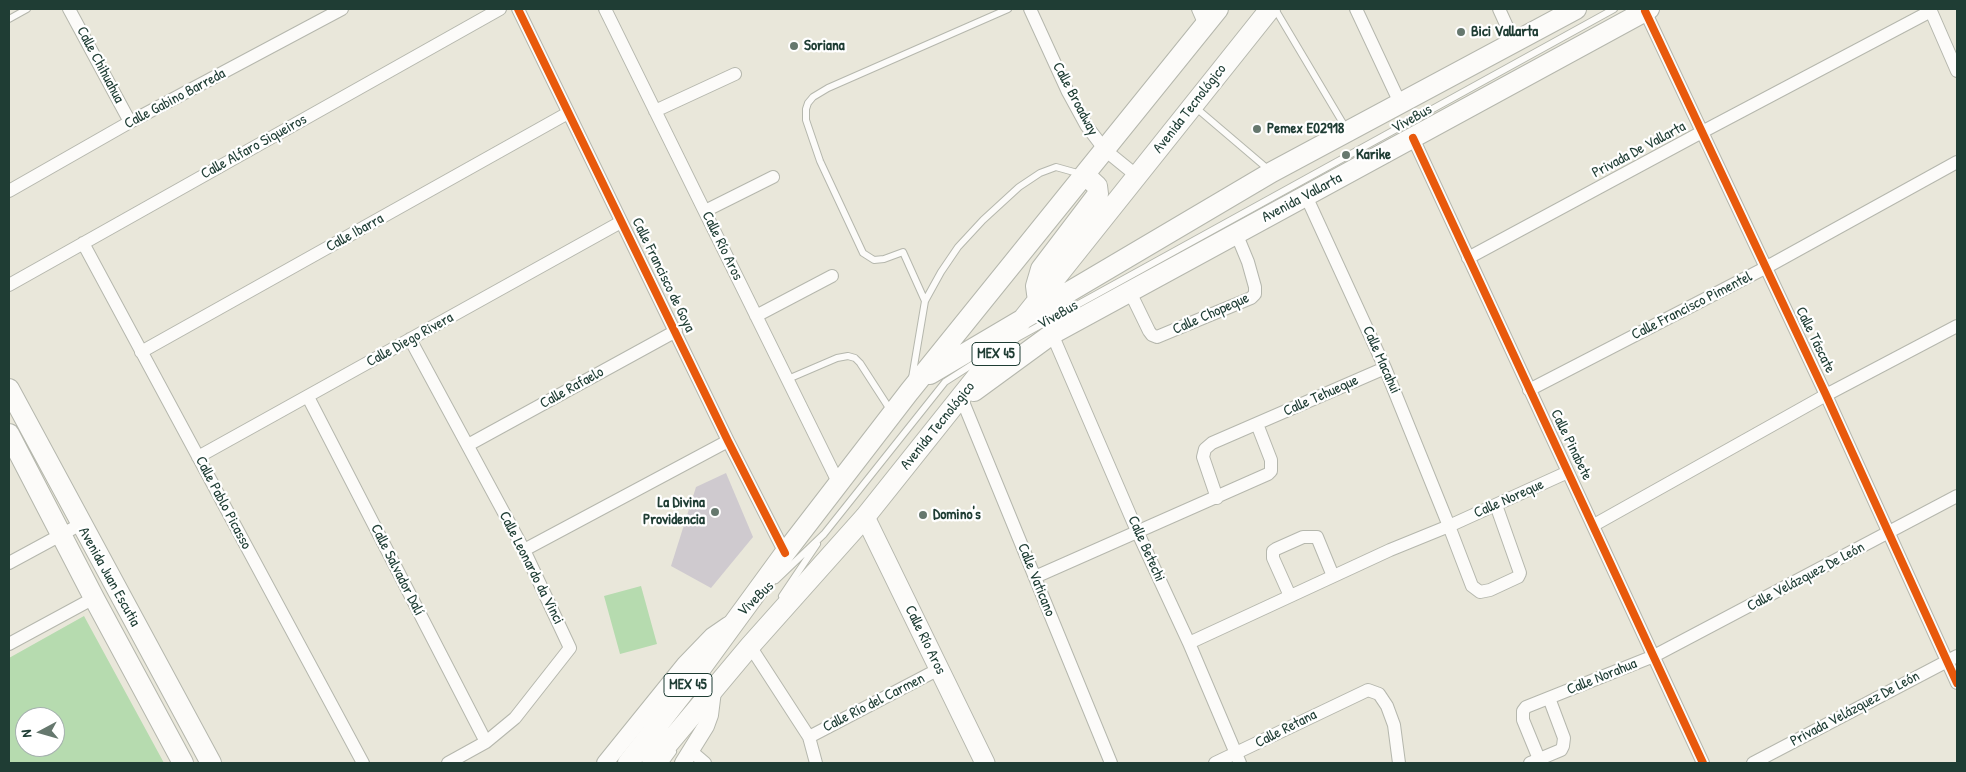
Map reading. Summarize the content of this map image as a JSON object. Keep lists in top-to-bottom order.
{
  "streets": {
    "main road": [
      "Avenida Tecnológico",
      "Avenida Vallarta",
      "Calle Río Aros",
      "MEX 45",
      "Avenida Juan Escutia"
    ],
    "street": [
      "Calle Chihuahua",
      "Calle Gabino Barreda",
      "Calle Broadway",
      "Calle Alfaro Siqueiros",
      "Privada De Vallarta",
      "Calle Ibarra",
      "Calle Francisco de Goya",
      "Calle Francisco Pimentel",
      "Calle Chopeque",
      "Calle Diego Rivera",
      "Calle Táscate",
      "Calle Macahui",
      "Calle Rafaelo",
      "Calle Tehueque",
      "Calle Pinabete",
      "Calle Noreque",
      "Calle Pablo Picasso",
      "Calle Betechi",
      "Calle Leonardo da Vinci",
      "Calle Salvador Dalí",
      "Calle Velázquez De León",
      "Calle Vaticano",
      "Calle Norahua",
      "Calle Río del Carmen",
      "Privada Velázquez De León",
      "Calle Retana"
    ],
    "lane": ["ViveBus"]
  },
  "crossings": [
    ["Calle Chihuahua", "Calle Gabino Barreda"],
    ["Calle Broadway", "Avenida Tecnológico"],
    ["Avenida Tecnológico", "ViveBus"],
    ["Avenida Tecnológico", "Avenida Vallarta"],
    ["Avenida Tecnológico", "Calle Río Aros"],
    ["Avenida Tecnológico", "Calle Francisco de Goya"],
    ["Avenida Tecnológico", "Calle Vaticano"],
    ["Calle Alfaro Siqueiros", "Calle Pablo Picasso"],
    ["Privada De Vallarta", "Calle Táscate"],
    ["Privada De Vallarta", "Calle Pinabete"],
    ["Avenida Vallarta", "Calle Chopeque"],
    ["Avenida Vallarta", "Calle Táscate"],
    ["Avenida Vallarta", "Calle Macahui"],
    ["Avenida Vallarta", "Calle Pinabete"],
    ["Avenida Vallarta", "Calle Betechi"],
    ["Avenida Vallarta", "Calle Vaticano"],
    ["Calle Ibarra", "Calle Francisco de Goya"],
    ["Calle Ibarra", "Calle Pablo Picasso"],
    ["Calle Río Aros", "Calle Río del Carmen"],
    ["Calle Francisco de Goya", "Calle Diego Rivera"],
    ["Calle Francisco de Goya", "Calle Rafaelo"],
    ["Calle Francisco Pimentel", "Calle Táscate"],
    ["Calle Francisco Pimentel", "Calle Pinabete"],
    ["Calle Diego Rivera", "Calle Pablo Picasso"],
    ["Calle Diego Rivera", "Calle Leonardo da Vinci"],
    ["Calle Diego Rivera", "Calle Salvador Dalí"],
    ["Calle Táscate", "Calle Velázquez De León"],
    ["Calle Táscate", "Privada Velázquez De León"],
    ["Calle Macahui", "Calle Tehueque"],
    ["Calle Macahui", "Calle Noreque"],
    ["Calle Rafaelo", "Calle Leonardo da Vinci"],
    ["Calle Pinabete", "Calle Noreque"],
    ["Calle Pinabete", "Calle Velázquez De León"],
    ["Calle Pinabete", "Calle Norahua"],
    ["Calle Noreque", "Calle Betechi"],
    ["Calle Betechi", "Calle Retana"],
    ["Calle Leonardo da Vinci", "Calle Salvador Dalí"],
    ["Calle Velázquez De León", "Calle Norahua"]
  ],
  "places": [
    "Bici Vallarta",
    "Soriana",
    "Pemex E02918",
    "Karike",
    "La Divina Providencia",
    "Domino's"
  ],
  "north": "left"
}
